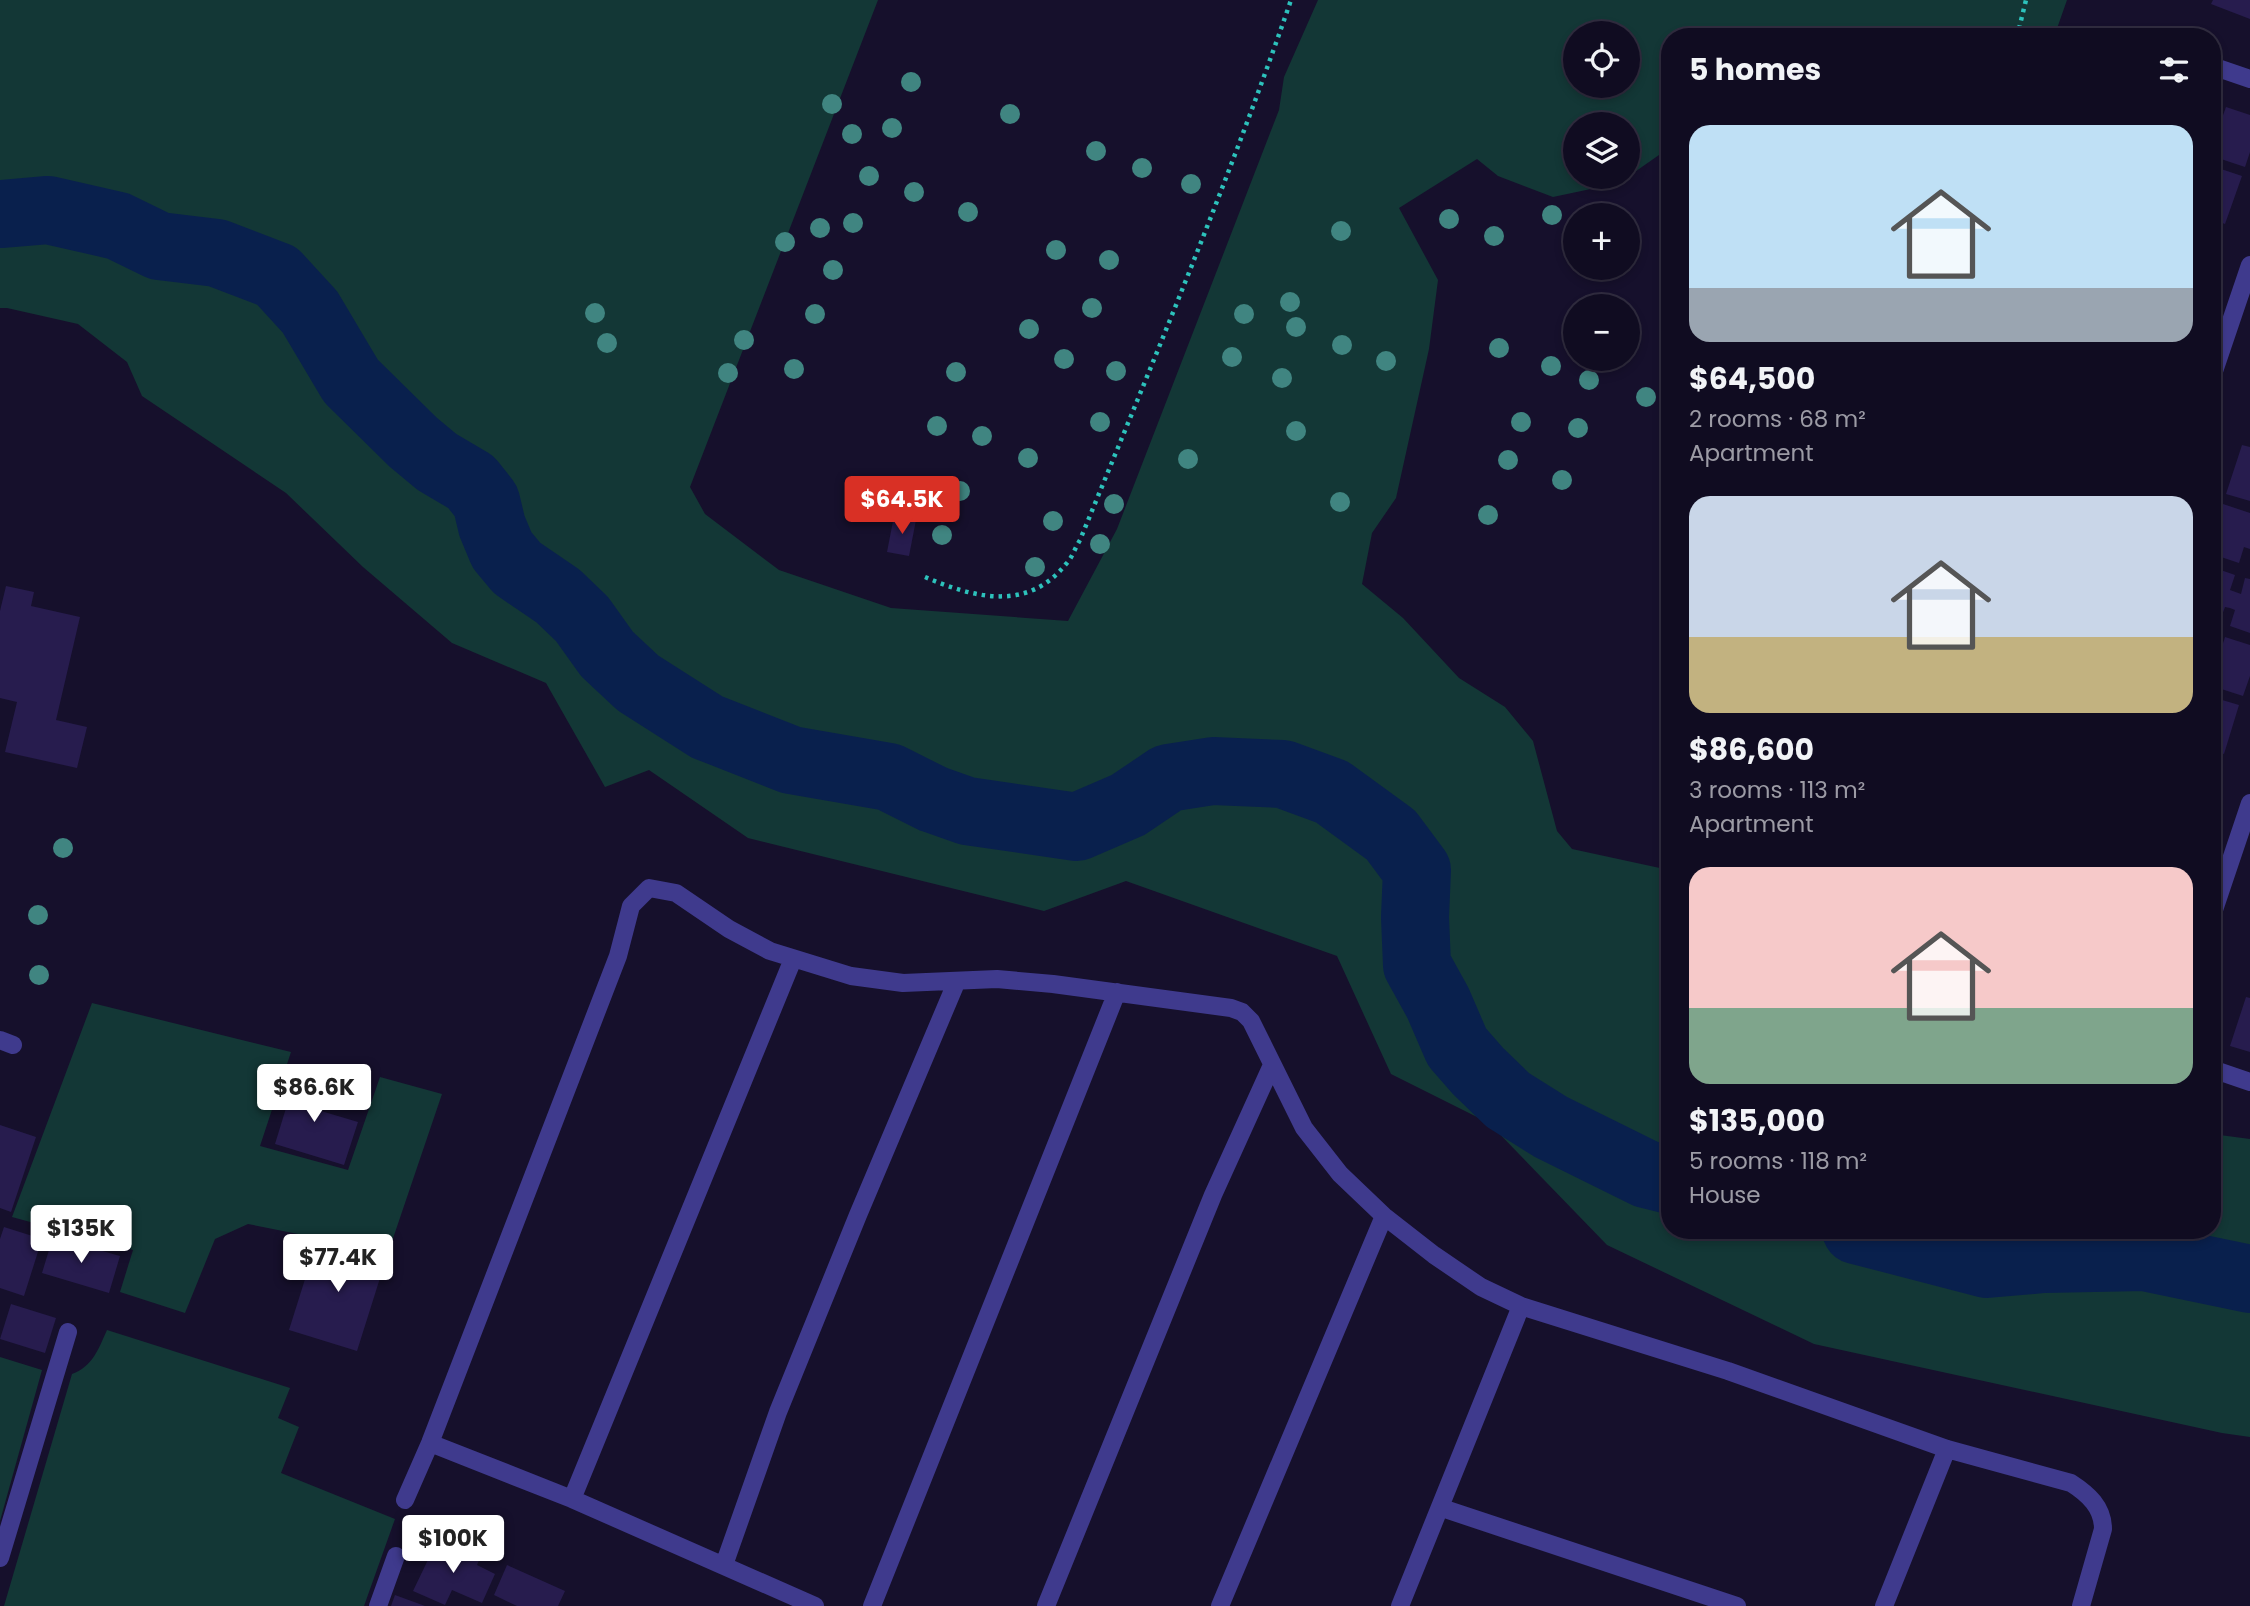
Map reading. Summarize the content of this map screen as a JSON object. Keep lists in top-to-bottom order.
{
  "page": {
    "map_buttons": ["+", "−"],
    "heading": "5 homes",
    "list": [
      {
        "name": "$64,500",
        "note": "2 rooms · 68 m² · Apartment"
      },
      {
        "name": "$86,600",
        "note": "3 rooms · 113 m² · Apartment"
      },
      {
        "name": "$135,000",
        "note": "5 rooms · 118 m² · House"
      }
    ],
    "price": [
      "$64.5K",
      "$86.6K",
      "$135K",
      "$77.4K",
      "$100K"
    ]
  }
}
